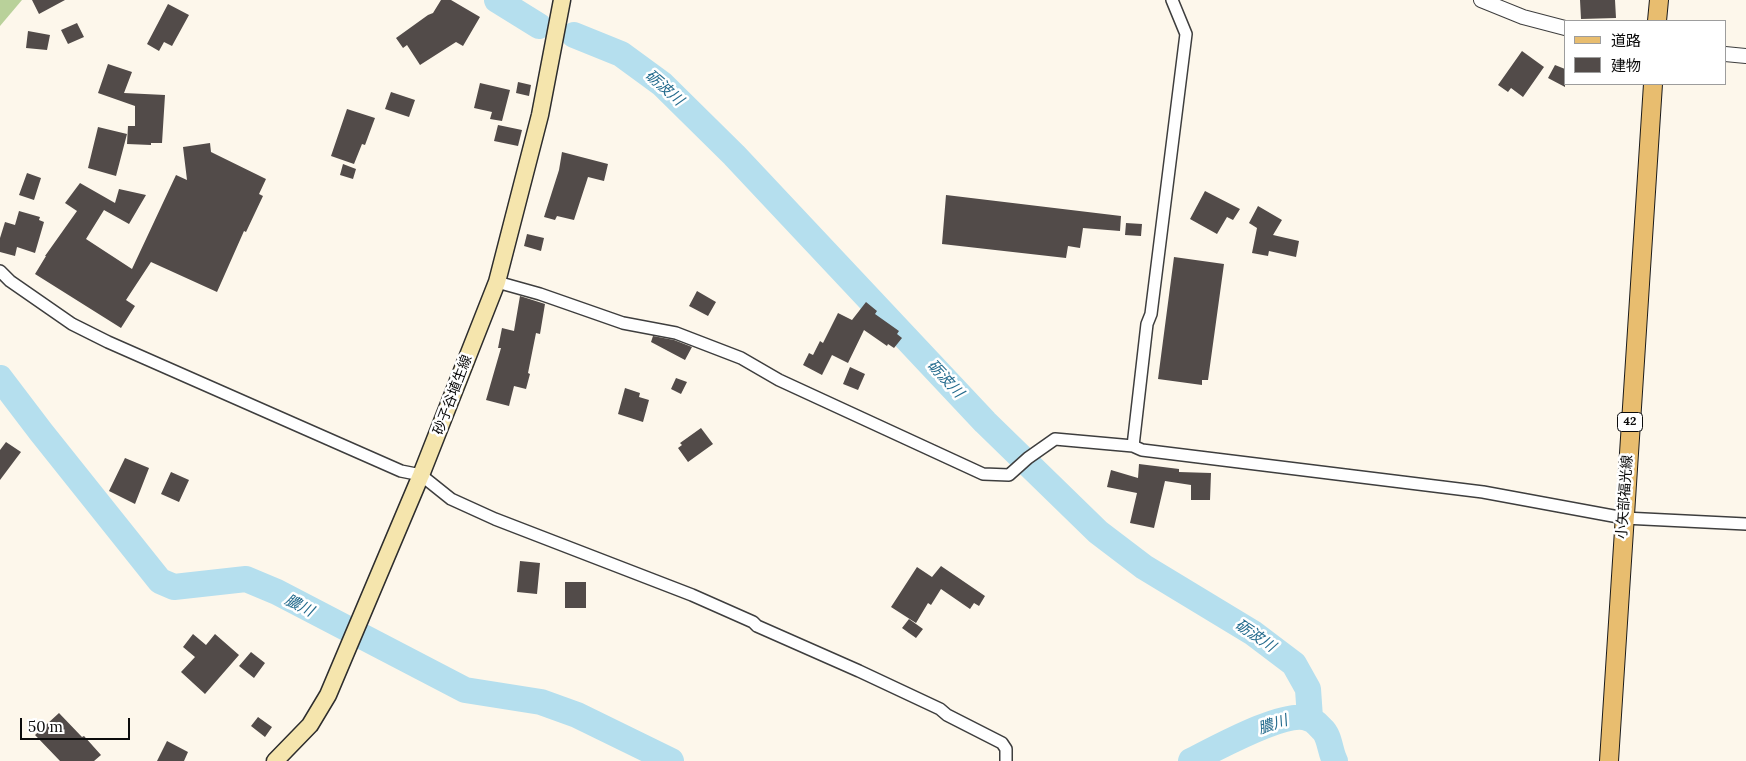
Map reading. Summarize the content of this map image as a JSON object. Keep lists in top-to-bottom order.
{
  "streets": {
    "main road": ["砂子谷埴生線", "42", "小矢部福光線"]
  },
  "water": ["砺波川", "膿川"],
  "legend": ["道路", "建物"],
  "scale_bar": "50 m"
}
